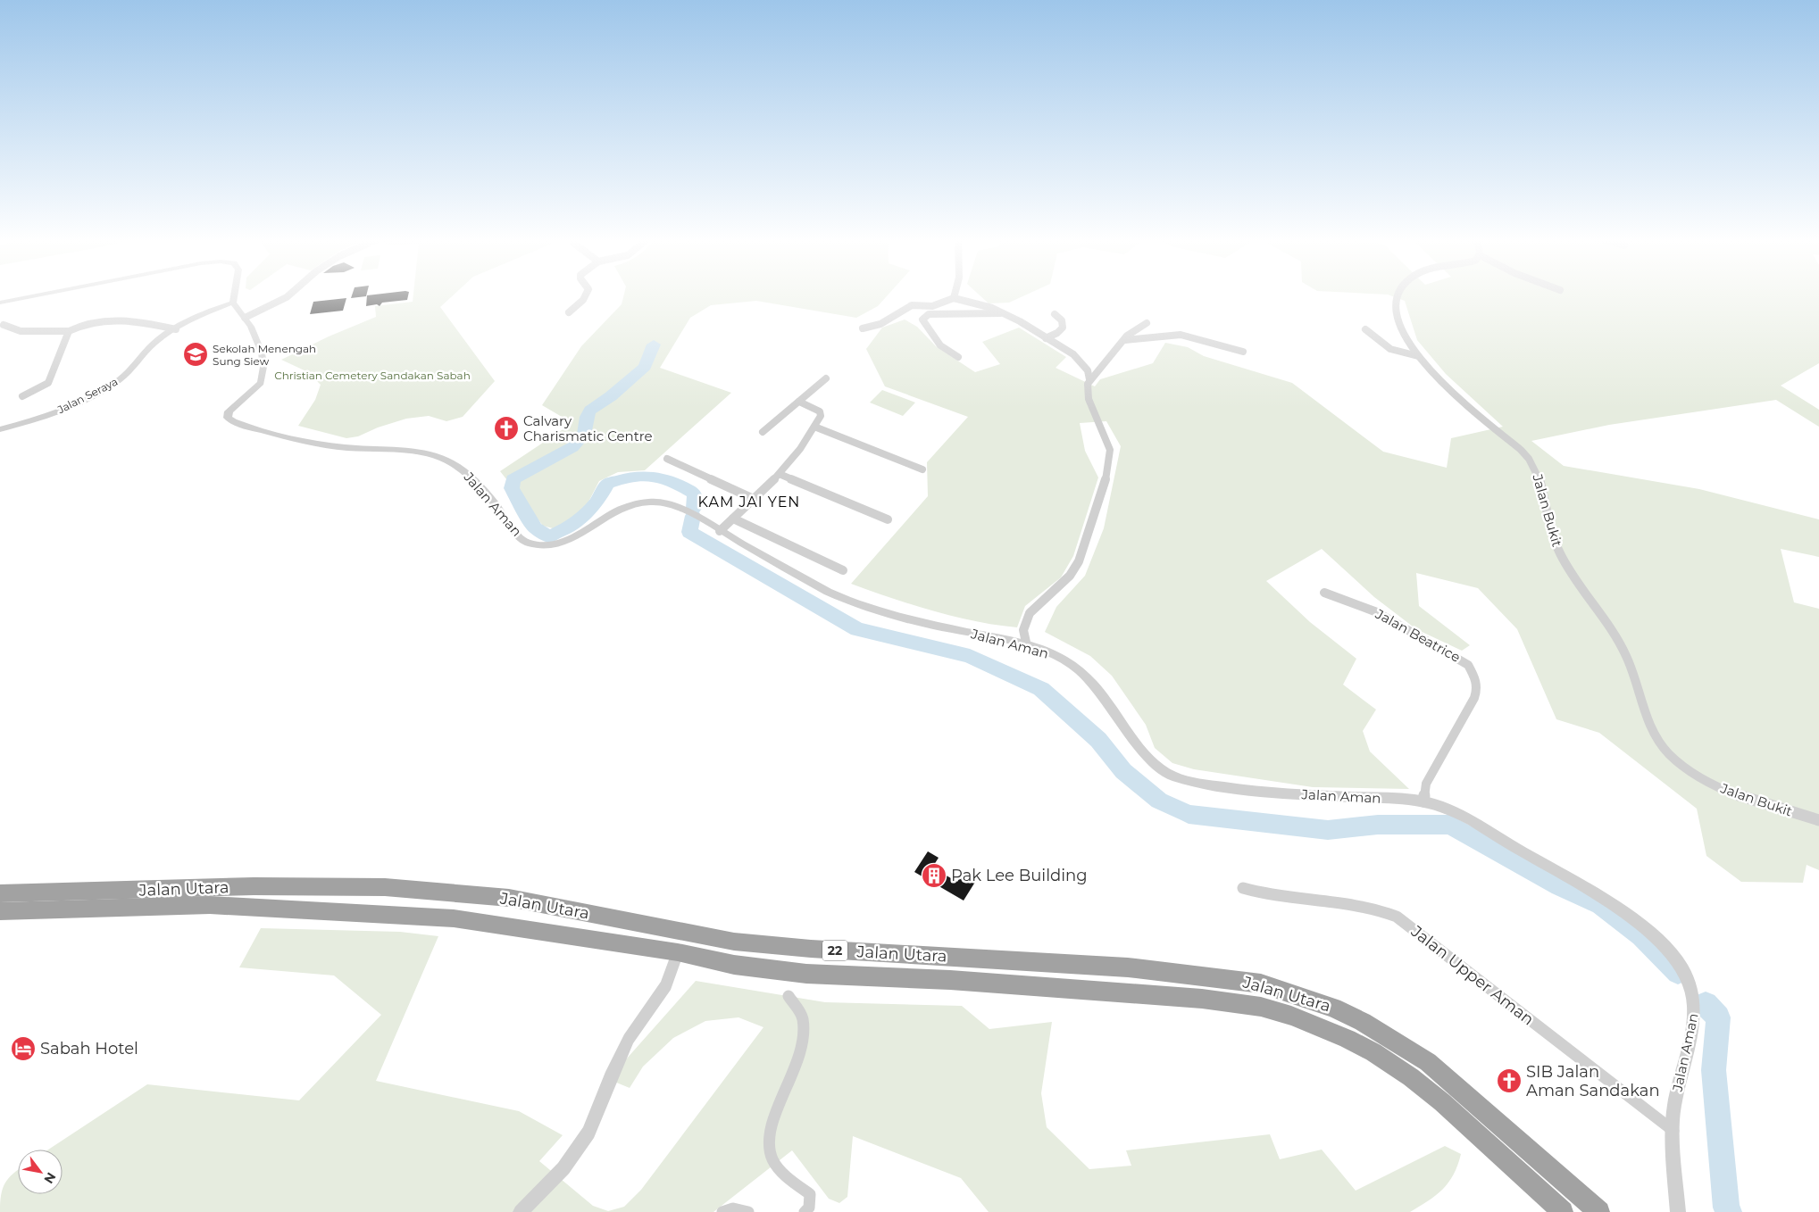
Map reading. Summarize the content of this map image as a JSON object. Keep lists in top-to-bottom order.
{
  "streets": {
    "highway": ["Jalan Utara", "22"],
    "street": [
      "Jalan Seraya",
      "Jalan Aman",
      "Jalan Bukit",
      "Jalan Beatrice",
      "Jalan Upper Aman"
    ]
  },
  "crossings": [
    ["Jalan Seraya", "Jalan Aman"],
    ["Jalan Aman", "Jalan Beatrice"],
    ["Jalan Aman", "Jalan Upper Aman"]
  ],
  "districts": ["KAM JAI YEN"],
  "parks": ["Christian Cemetery Sandakan Sabah"],
  "places": {
    "school or university": ["Sekolah Menengah Sung Siew"],
    "church": ["Calvary Charismatic Centre", "SIB Jalan Aman Sandakan"],
    "building": ["Pak Lee Building"],
    "hotel": ["Sabah Hotel"]
  },
  "north": "bottom right"
}
